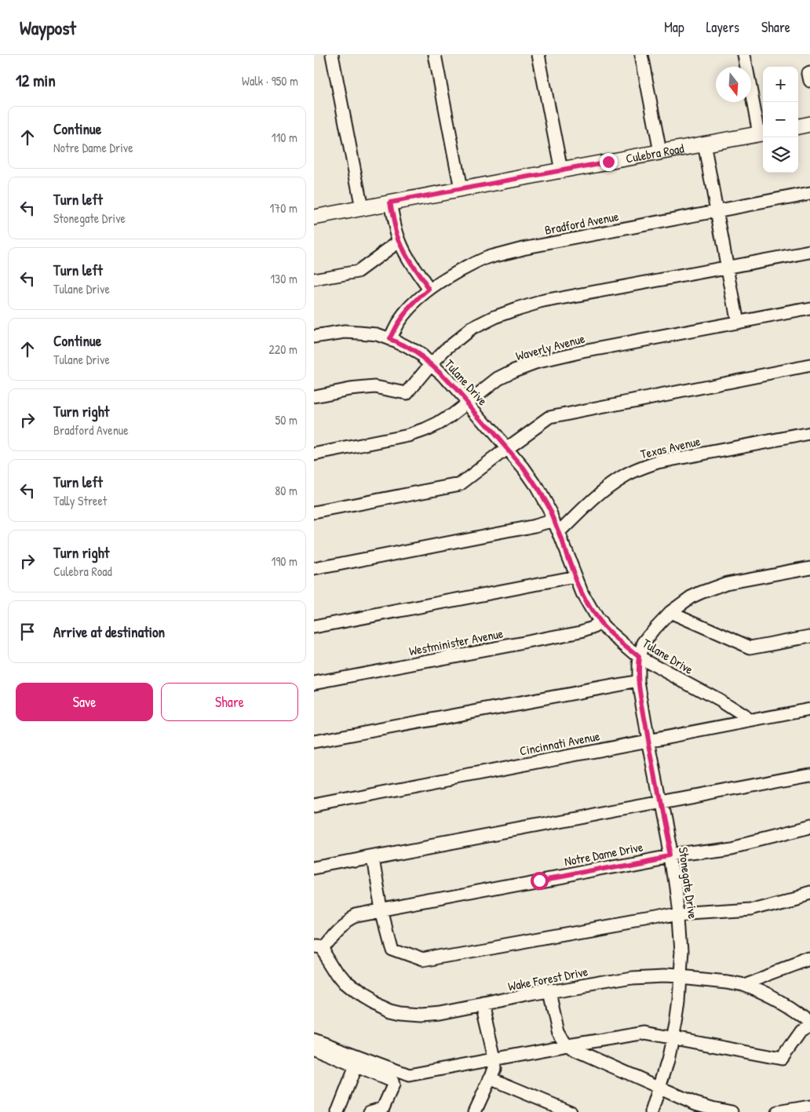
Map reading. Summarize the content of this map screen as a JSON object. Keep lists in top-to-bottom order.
{
  "streets": {
    "main road": ["Culebra Road"],
    "street": [
      "Bradford Avenue",
      "Waverly Avenue",
      "Tulane Drive",
      "Texas Avenue",
      "Westminister Avenue",
      "Cincinnati Avenue",
      "Notre Dame Drive",
      "Stonegate Drive",
      "Wake Forest Drive"
    ]
  },
  "crossings": [
    ["Bradford Avenue", "Tulane Drive"],
    ["Waverly Avenue", "Tulane Drive"],
    ["Tulane Drive", "Texas Avenue"],
    ["Tulane Drive", "Westminister Avenue"],
    ["Tulane Drive", "Cincinnati Avenue"],
    ["Tulane Drive", "Stonegate Drive"],
    ["Cincinnati Avenue", "Stonegate Drive"],
    ["Notre Dame Drive", "Stonegate Drive"],
    ["Notre Dame Drive", "Wake Forest Drive"],
    ["Stonegate Drive", "Wake Forest Drive"]
  ],
  "north": "bottom",
  "page": {
    "header": "Waypost",
    "nav": ["Map", "Layers", "Share"],
    "heading": ["12 min", "Walk · 950 m"],
    "map_buttons": ["+", "−"],
    "list": [
      ["Continue", "Notre Dame Drive", "110 m"],
      ["Turn left", "Stonegate Drive", "170 m"],
      ["Turn left", "Tulane Drive", "130 m"],
      ["Continue", "Tulane Drive", "220 m"],
      ["Turn right", "Bradford Avenue", "50 m"],
      ["Turn left", "Tally Street", "80 m"],
      ["Turn right", "Culebra Road", "190 m"],
      "Arrive at destination"
    ],
    "buttons": ["Save", "Share"]
  }
}
